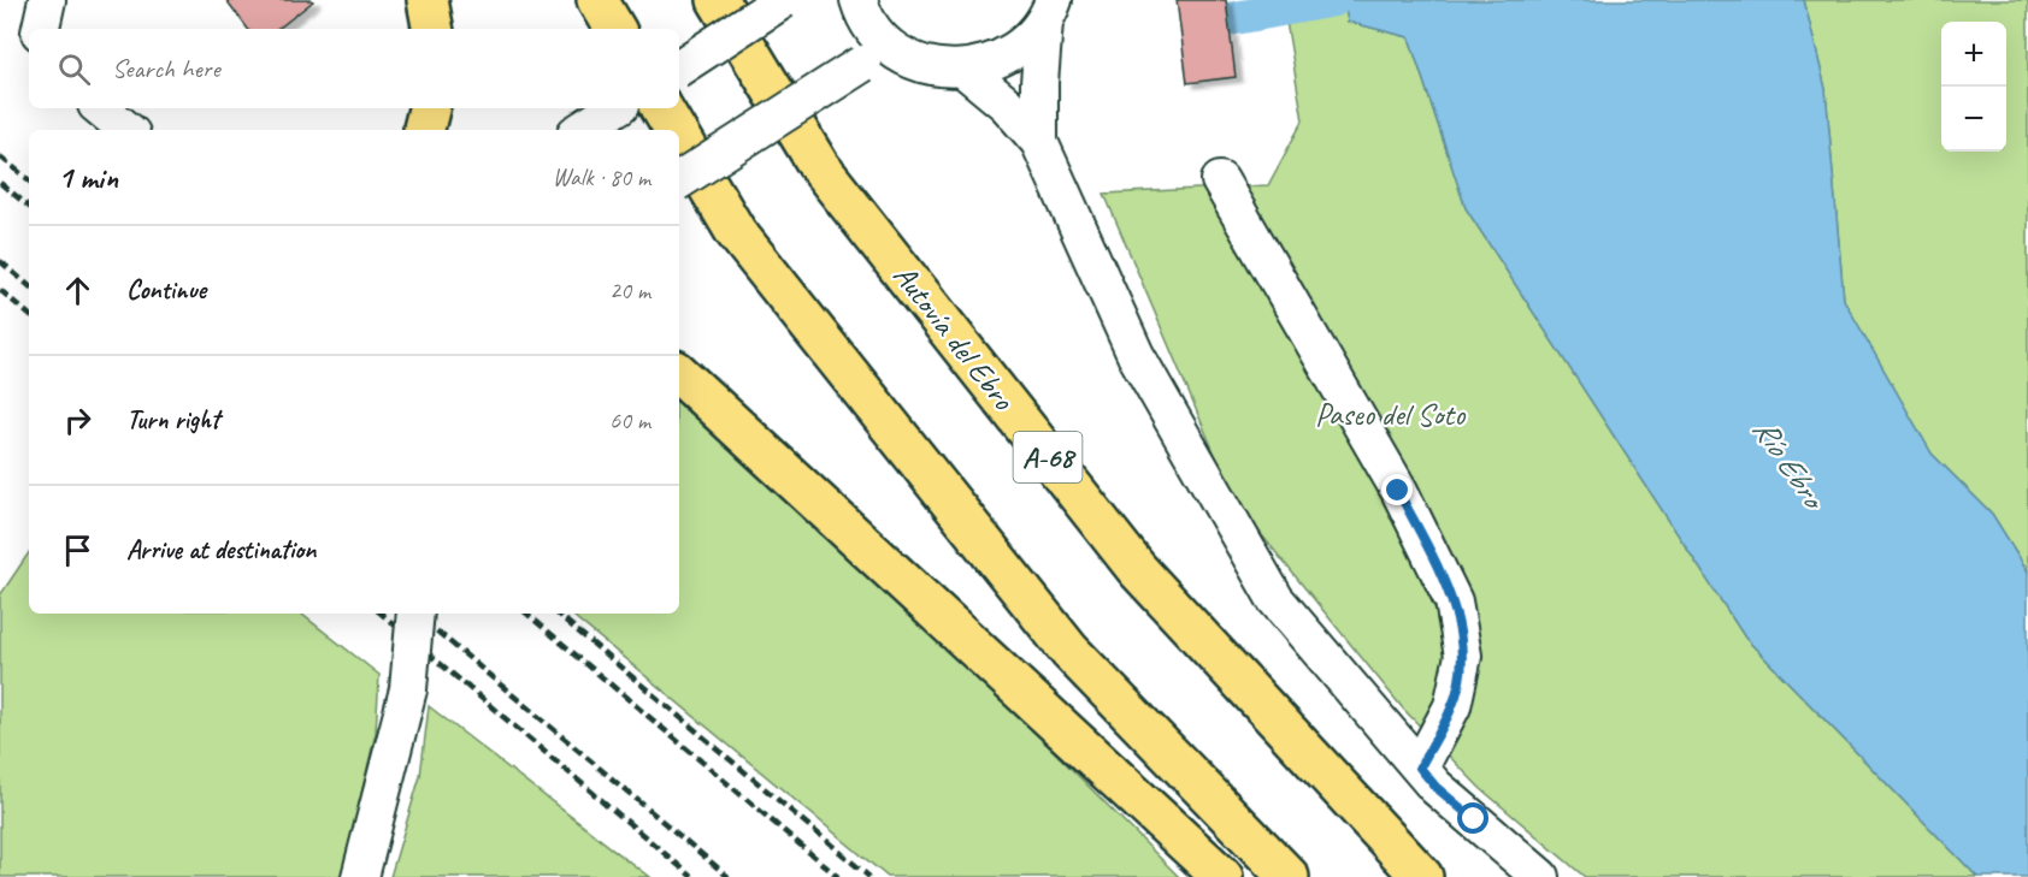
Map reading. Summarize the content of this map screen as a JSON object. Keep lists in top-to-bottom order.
{
  "streets": {
    "highway": ["Autovía del Ebro", "A-68"]
  },
  "water": ["Río Ebro"],
  "parks": ["Paseo del Soto"],
  "page": {
    "map_buttons": ["+", "−"],
    "search": "Search here",
    "heading": ["1 min", "Walk · 80 m"],
    "list": [
      ["Continue", "20 m"],
      ["Turn right", "60 m"],
      "Arrive at destination"
    ]
  }
}
